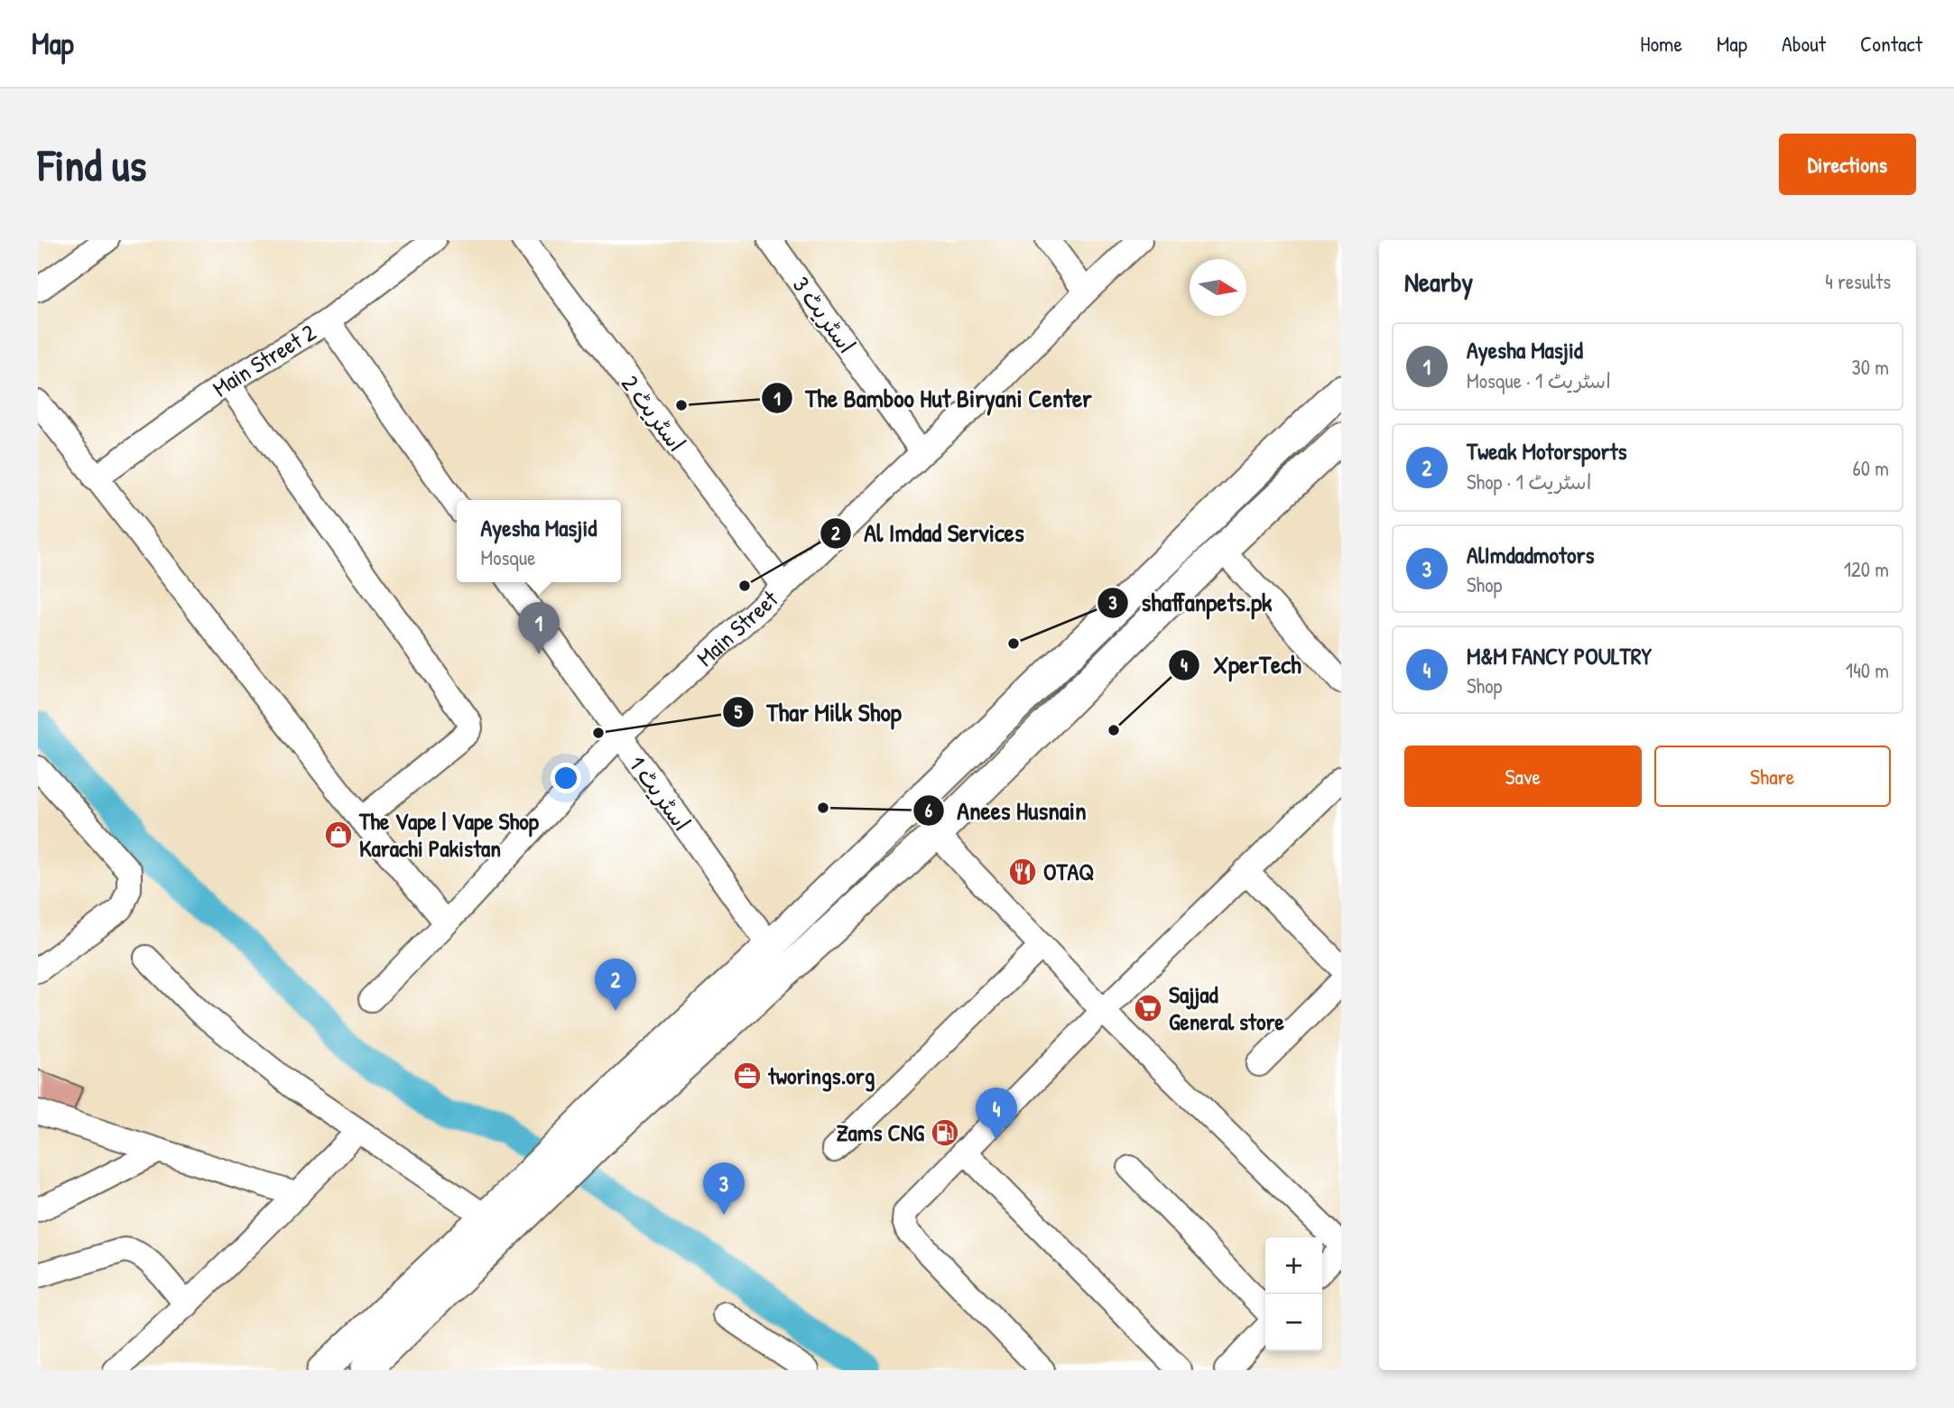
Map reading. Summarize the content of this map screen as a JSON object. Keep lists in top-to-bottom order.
{
  "streets": {
    "street": [
      "اسٹریٹ 3",
      "Main Street 2",
      "اسٹریٹ 2",
      "Main Street",
      "اسٹریٹ 1"
    ]
  },
  "crossings": [
    ["اسٹریٹ 3", "Main Street"],
    ["اسٹریٹ 2", "Main Street"],
    ["Main Street", "اسٹریٹ 1"]
  ],
  "places": {
    "other": [
      "The Bamboo Hut Biryani Center",
      "Al Imdad Services",
      "shaffanpets.pk",
      "XperTech",
      "Thar Milk Shop",
      "Anees Husnain"
    ],
    "shop": ["The Vape | Vape Shop Karachi Pakistan"],
    "restaurant": ["OTAQ"],
    "supermarket": ["Sajjad General store"],
    "office": ["tworings.org"],
    "fuel station": ["Zams CNG"]
  },
  "north": "right",
  "page": {
    "header": "Map",
    "nav": [
      "Home",
      "Map",
      "About",
      "Contact"
    ],
    "buttons": [
      "Directions",
      ["Save", "Share"]
    ],
    "title": "Find us",
    "heading": ["Nearby", "4 results"],
    "list": [
      {
        "mark": "1",
        "name": "Ayesha Masjid",
        "note": "Mosque · اسٹریٹ 1",
        "value": "30 m"
      },
      {
        "mark": "2",
        "name": "Tweak Motorsports",
        "note": "Shop · اسٹریٹ 1",
        "value": "60 m"
      },
      {
        "mark": "3",
        "name": "AlImdadmotors",
        "note": "Shop",
        "value": "120 m"
      },
      {
        "mark": "4",
        "name": "M&M FANCY POULTRY",
        "note": "Shop",
        "value": "140 m"
      }
    ],
    "popup": ["Ayesha Masjid", "Mosque"],
    "pins": [
      "1",
      "2",
      "4",
      "3"
    ],
    "map_buttons": ["+", "−"]
  }
}
